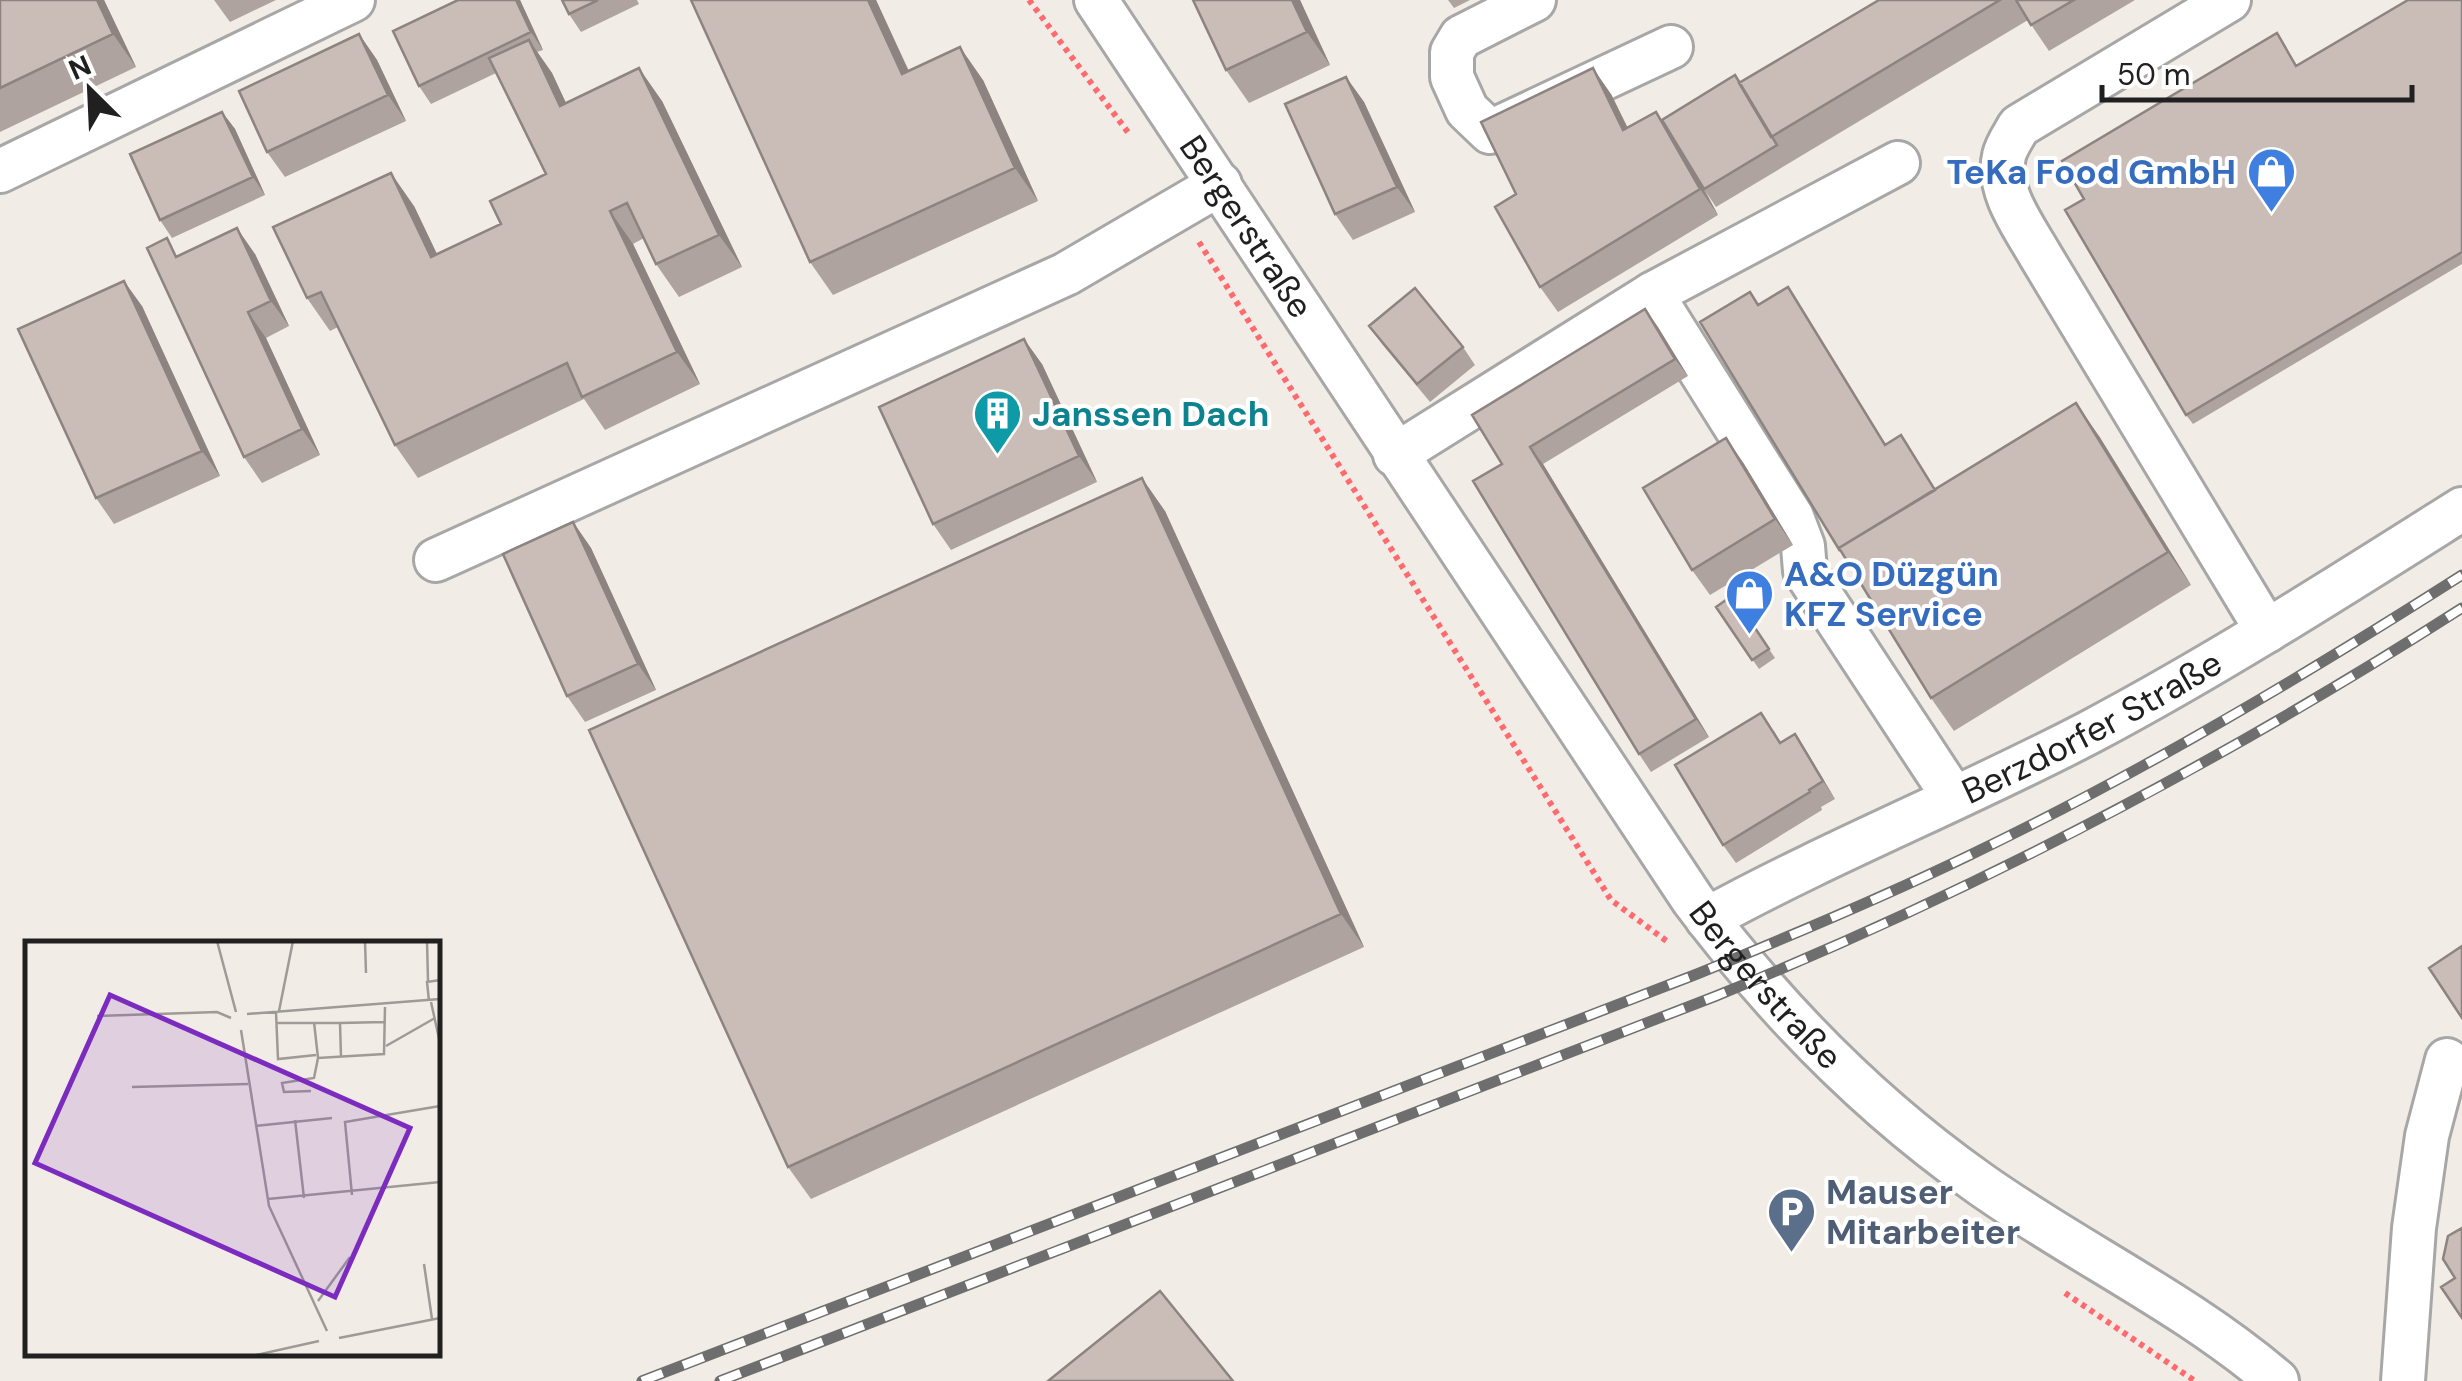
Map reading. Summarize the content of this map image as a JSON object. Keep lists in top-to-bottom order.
{
  "streets": {
    "street": ["Bergerstraße", "Berzdorfer Straße"]
  },
  "crossings": [
    ["Bergerstraße", "Berzdorfer Straße"]
  ],
  "places": {
    "shop": ["TeKa Food GmbH", "A&O Düzgün KFZ Service"],
    "building": ["Janssen Dach"],
    "parking": ["Mauser Mitarbeiter"]
  },
  "scale_bar": "50 m",
  "north": "top left"
}
